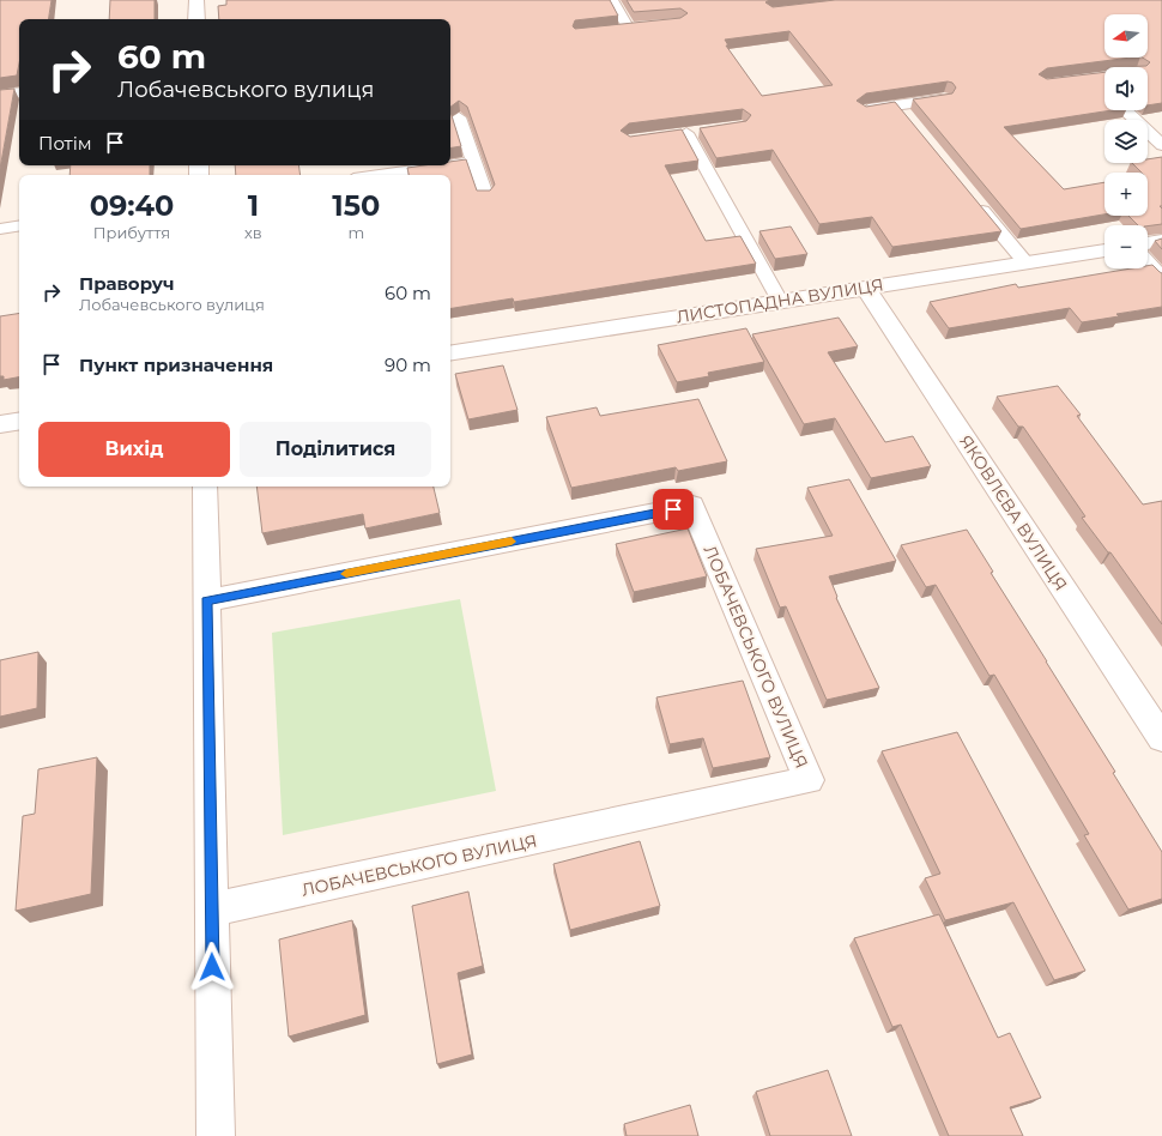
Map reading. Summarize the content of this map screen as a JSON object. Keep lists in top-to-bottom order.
{
  "streets": {
    "street": ["ЛИСТОПАДНА ВУЛИЦЯ", "ЯКОВЛЄВА ВУЛИЦЯ", "ЛОБАЧЕВСЬКОГО ВУЛИЦЯ"]
  },
  "crossings": [
    ["ЛИСТОПАДНА ВУЛИЦЯ", "ЯКОВЛЄВА ВУЛИЦЯ"]
  ],
  "north": "left",
  "page": {
    "map_buttons": ["+", "−"],
    "turn": ["60 m", "Лобачевського вулиця"],
    "then": "Потім",
    "eta": [
      "09:40",
      "Прибуття",
      "1",
      "хв",
      "150",
      "m"
    ],
    "list": [
      {
        "name": "Праворуч",
        "note": "Лобачевського вулиця",
        "value": "60 m"
      },
      {
        "name": "Пункт призначення",
        "value": "90 m"
      }
    ],
    "buttons": ["Вихід", "Поділитися"]
  }
}
